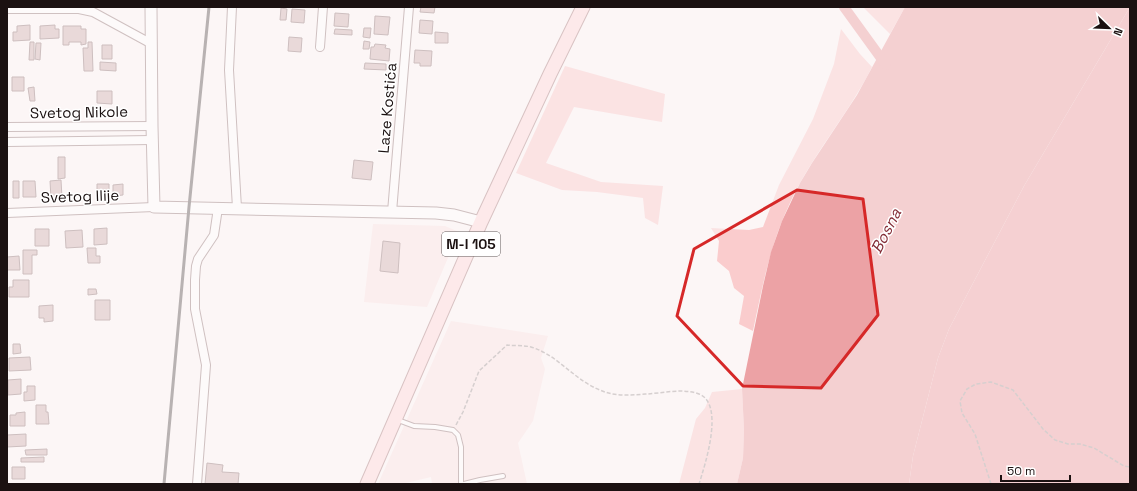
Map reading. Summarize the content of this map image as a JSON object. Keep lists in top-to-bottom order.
{
  "streets": {
    "main road": ["M-I 105"],
    "street": ["Laze Kostića", "Svetog Nikole", "Svetog Ilije"]
  },
  "water": ["Bosna"],
  "scale_bar": "50 m",
  "north": "bottom right"
}
